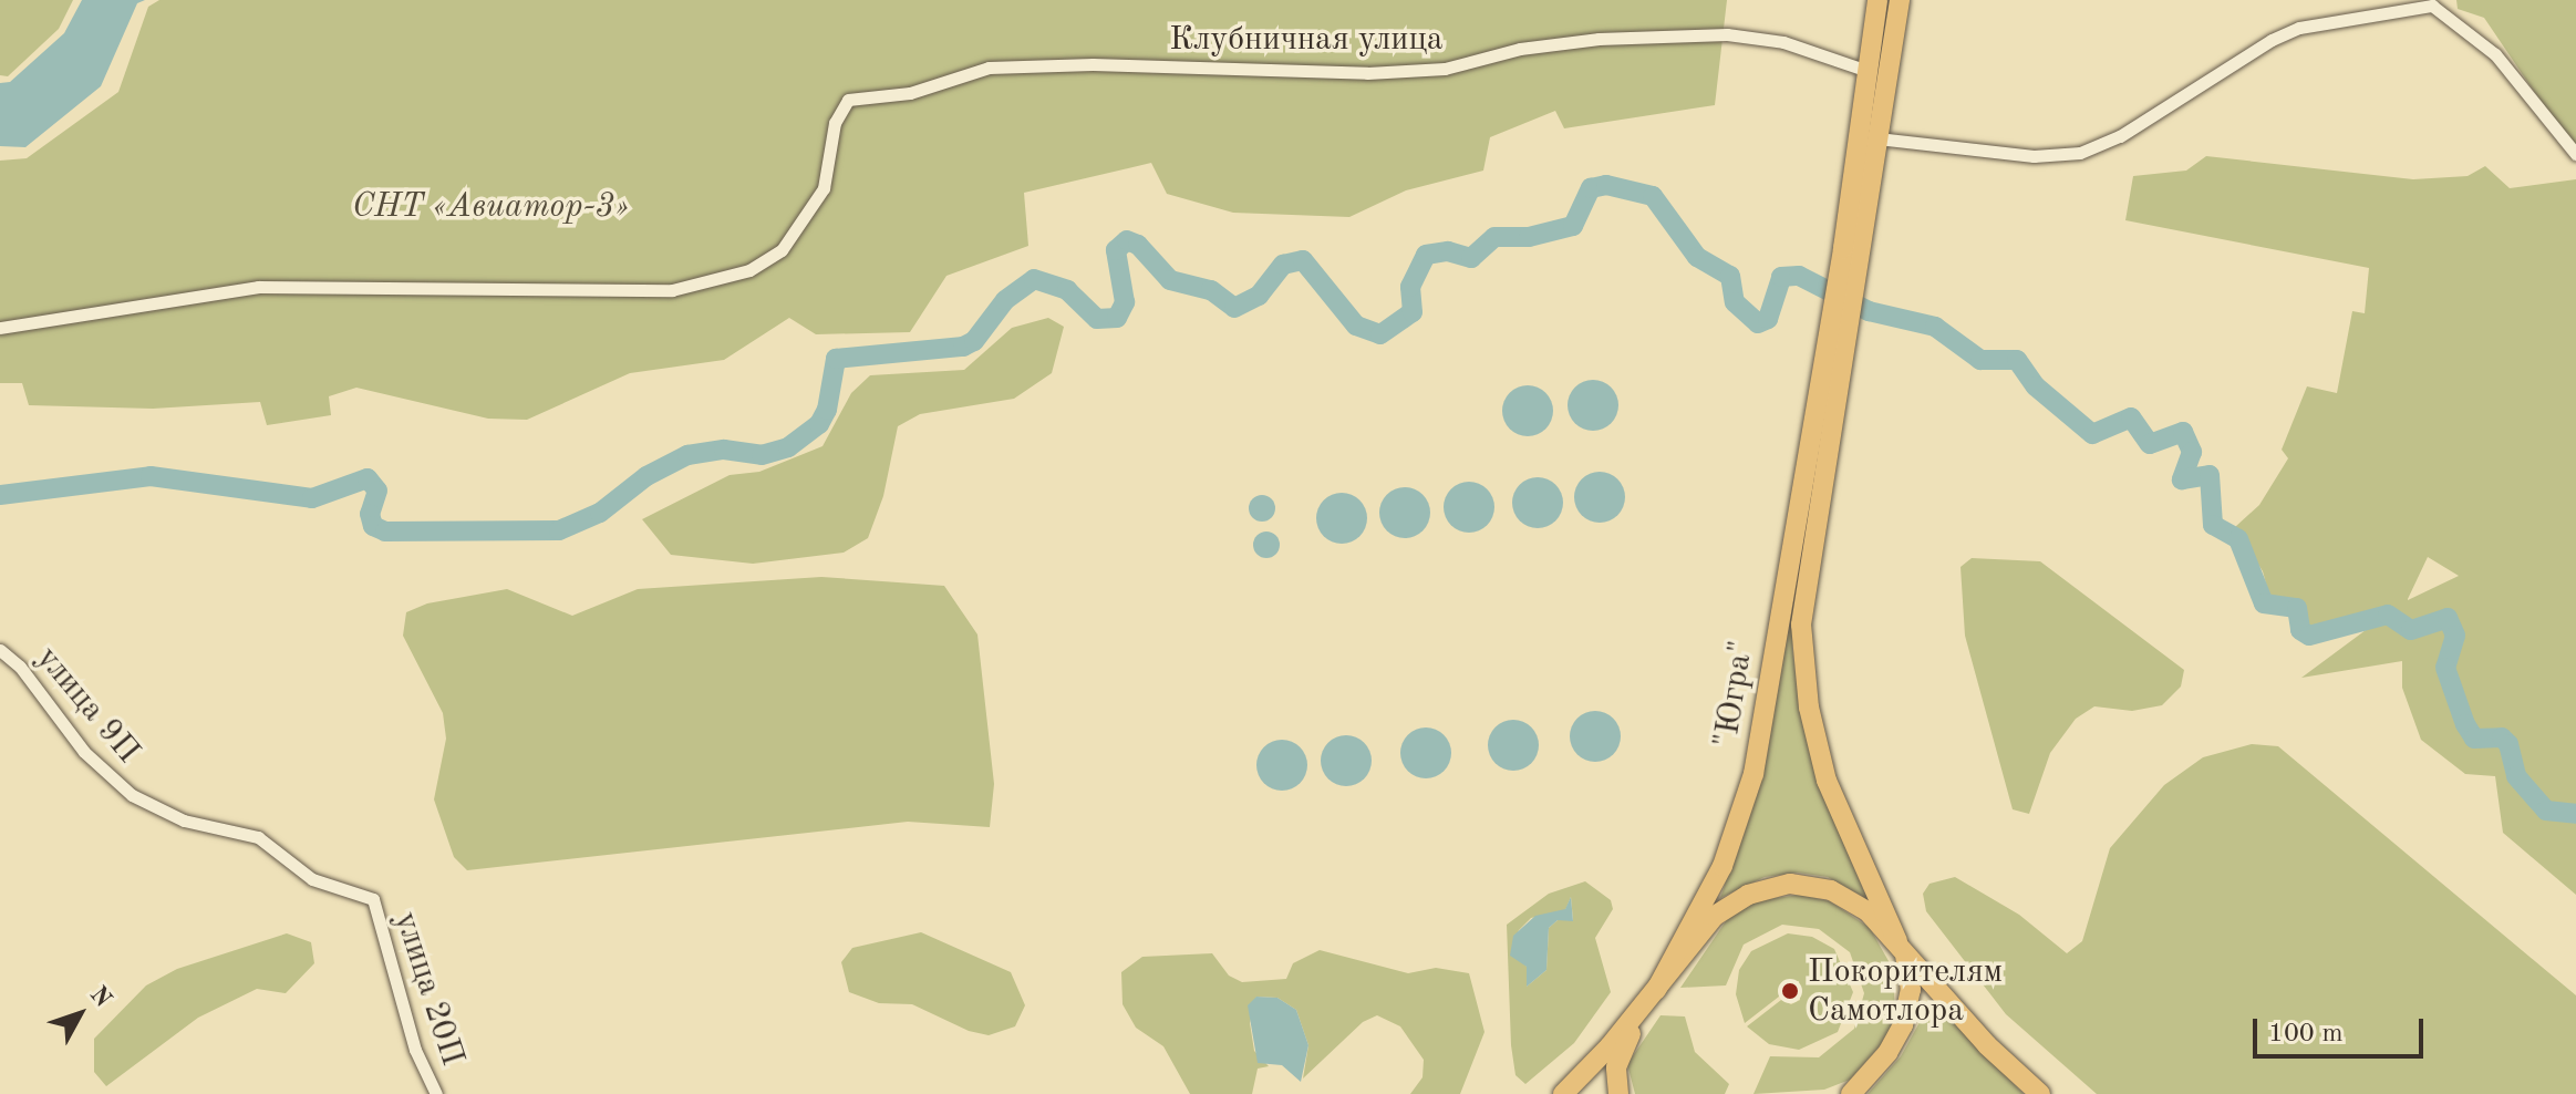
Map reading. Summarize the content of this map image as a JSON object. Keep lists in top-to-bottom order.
{
  "streets": {
    "main road": ["\"Югра\""],
    "street": ["Клубничная улица", "улица 9П", "улица 20П"]
  },
  "crossings": [
    ["улица 9П", "улица 20П"]
  ],
  "parks": ["СНТ «Авиатор-3»"],
  "places": ["Покорителям Самотлора"],
  "scale_bar": "100 m",
  "north": "top right"
}
